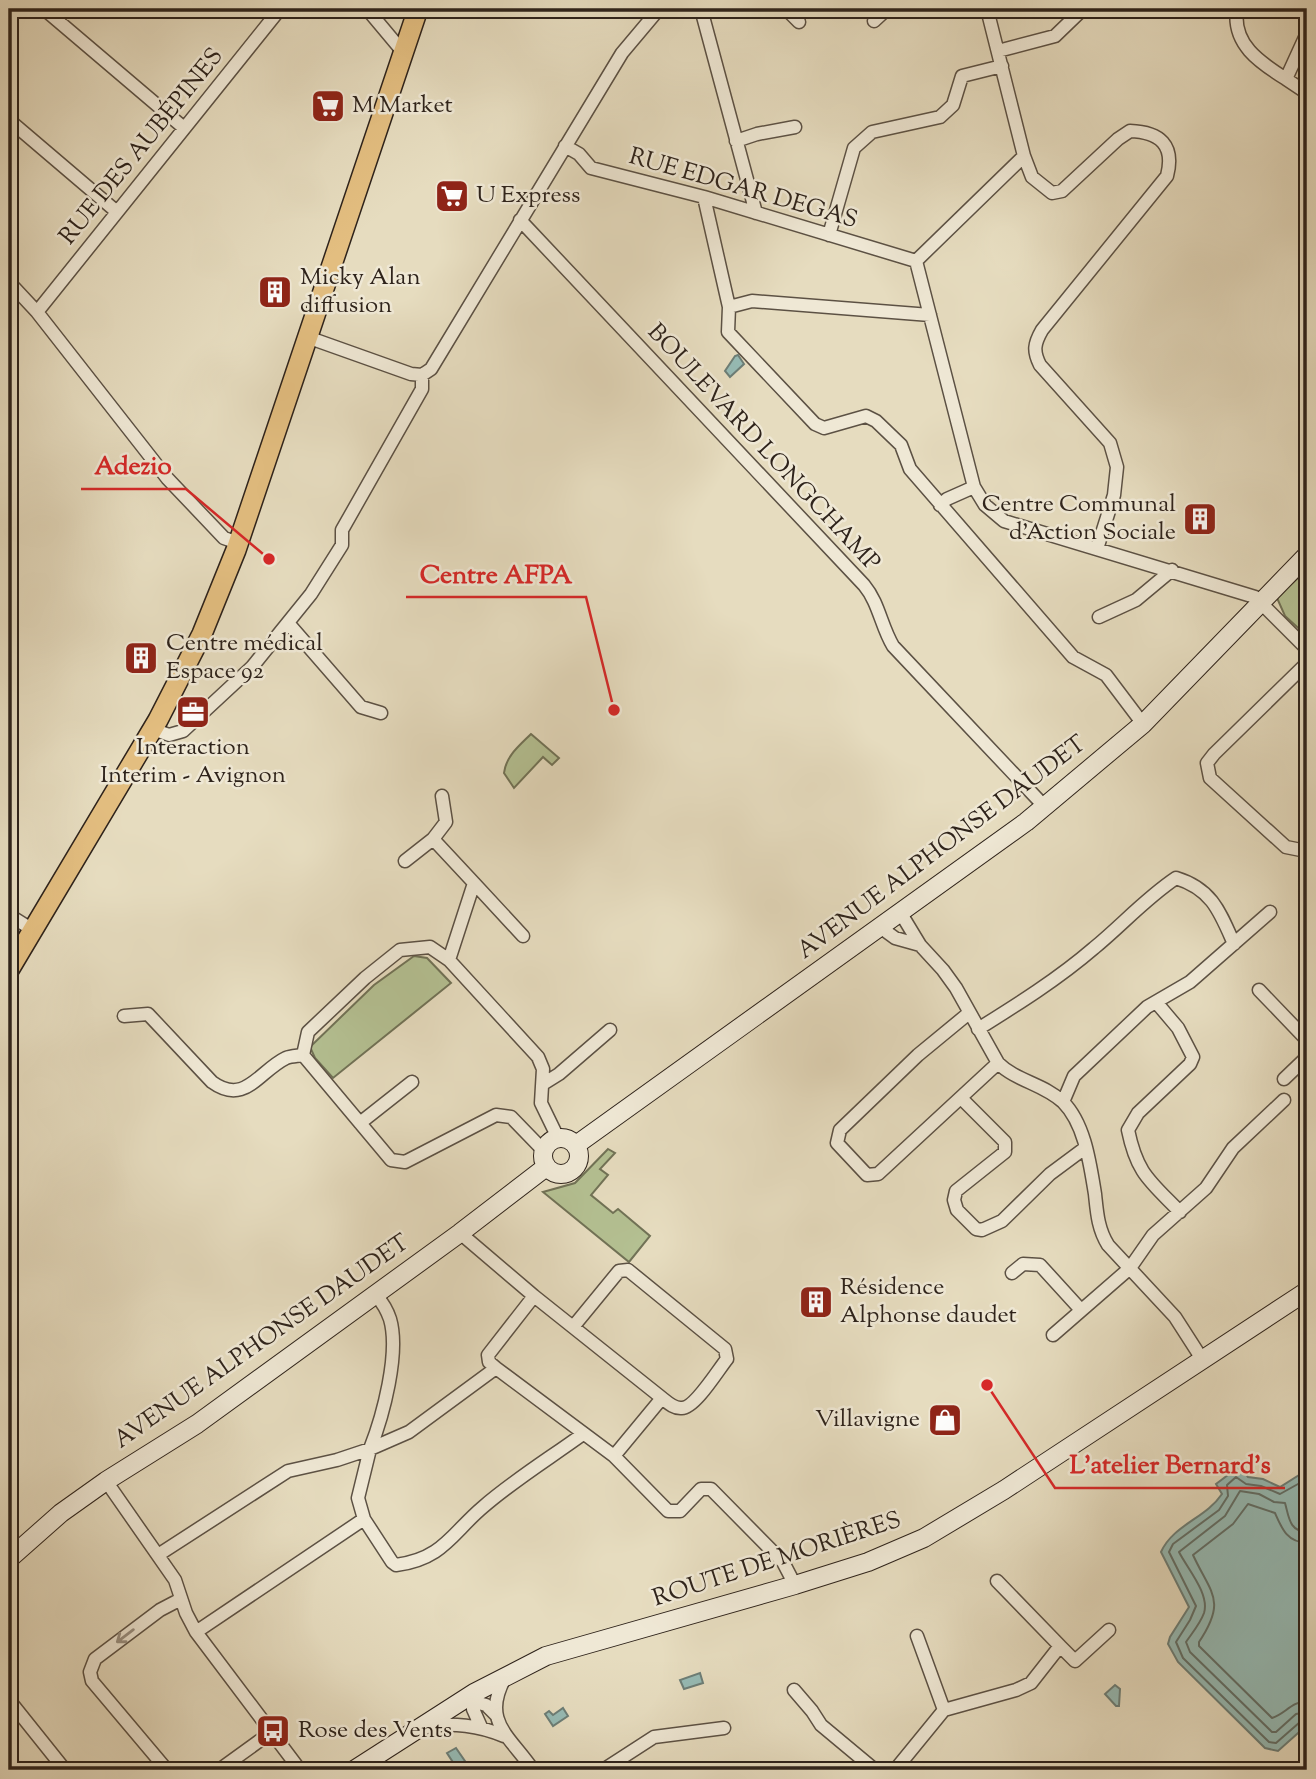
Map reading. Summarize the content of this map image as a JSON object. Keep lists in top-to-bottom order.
{
  "streets": {
    "street": [
      "RUE DES AUBÉPINES",
      "RUE EDGAR DEGAS",
      "BOULEVARD LONGCHAMP",
      "AVENUE ALPHONSE DAUDET",
      "ROUTE DE MORIÈRES"
    ]
  },
  "crossings": [
    ["BOULEVARD LONGCHAMP", "AVENUE ALPHONSE DAUDET"]
  ],
  "places": {
    "supermarket": ["M Market", "U Express"],
    "building": [
      "Micky Alan diffusion",
      "Centre Communal d'Action Sociale",
      "Centre médical Espace 92",
      "Résidence Alphonse daudet"
    ],
    "other": ["Adezio", "Centre AFPA", "L'atelier Bernard's"],
    "office": ["Interaction Interim - Avignon"],
    "shop": ["Villavigne"],
    "bus stop": ["Rose des Vents"]
  }
}
